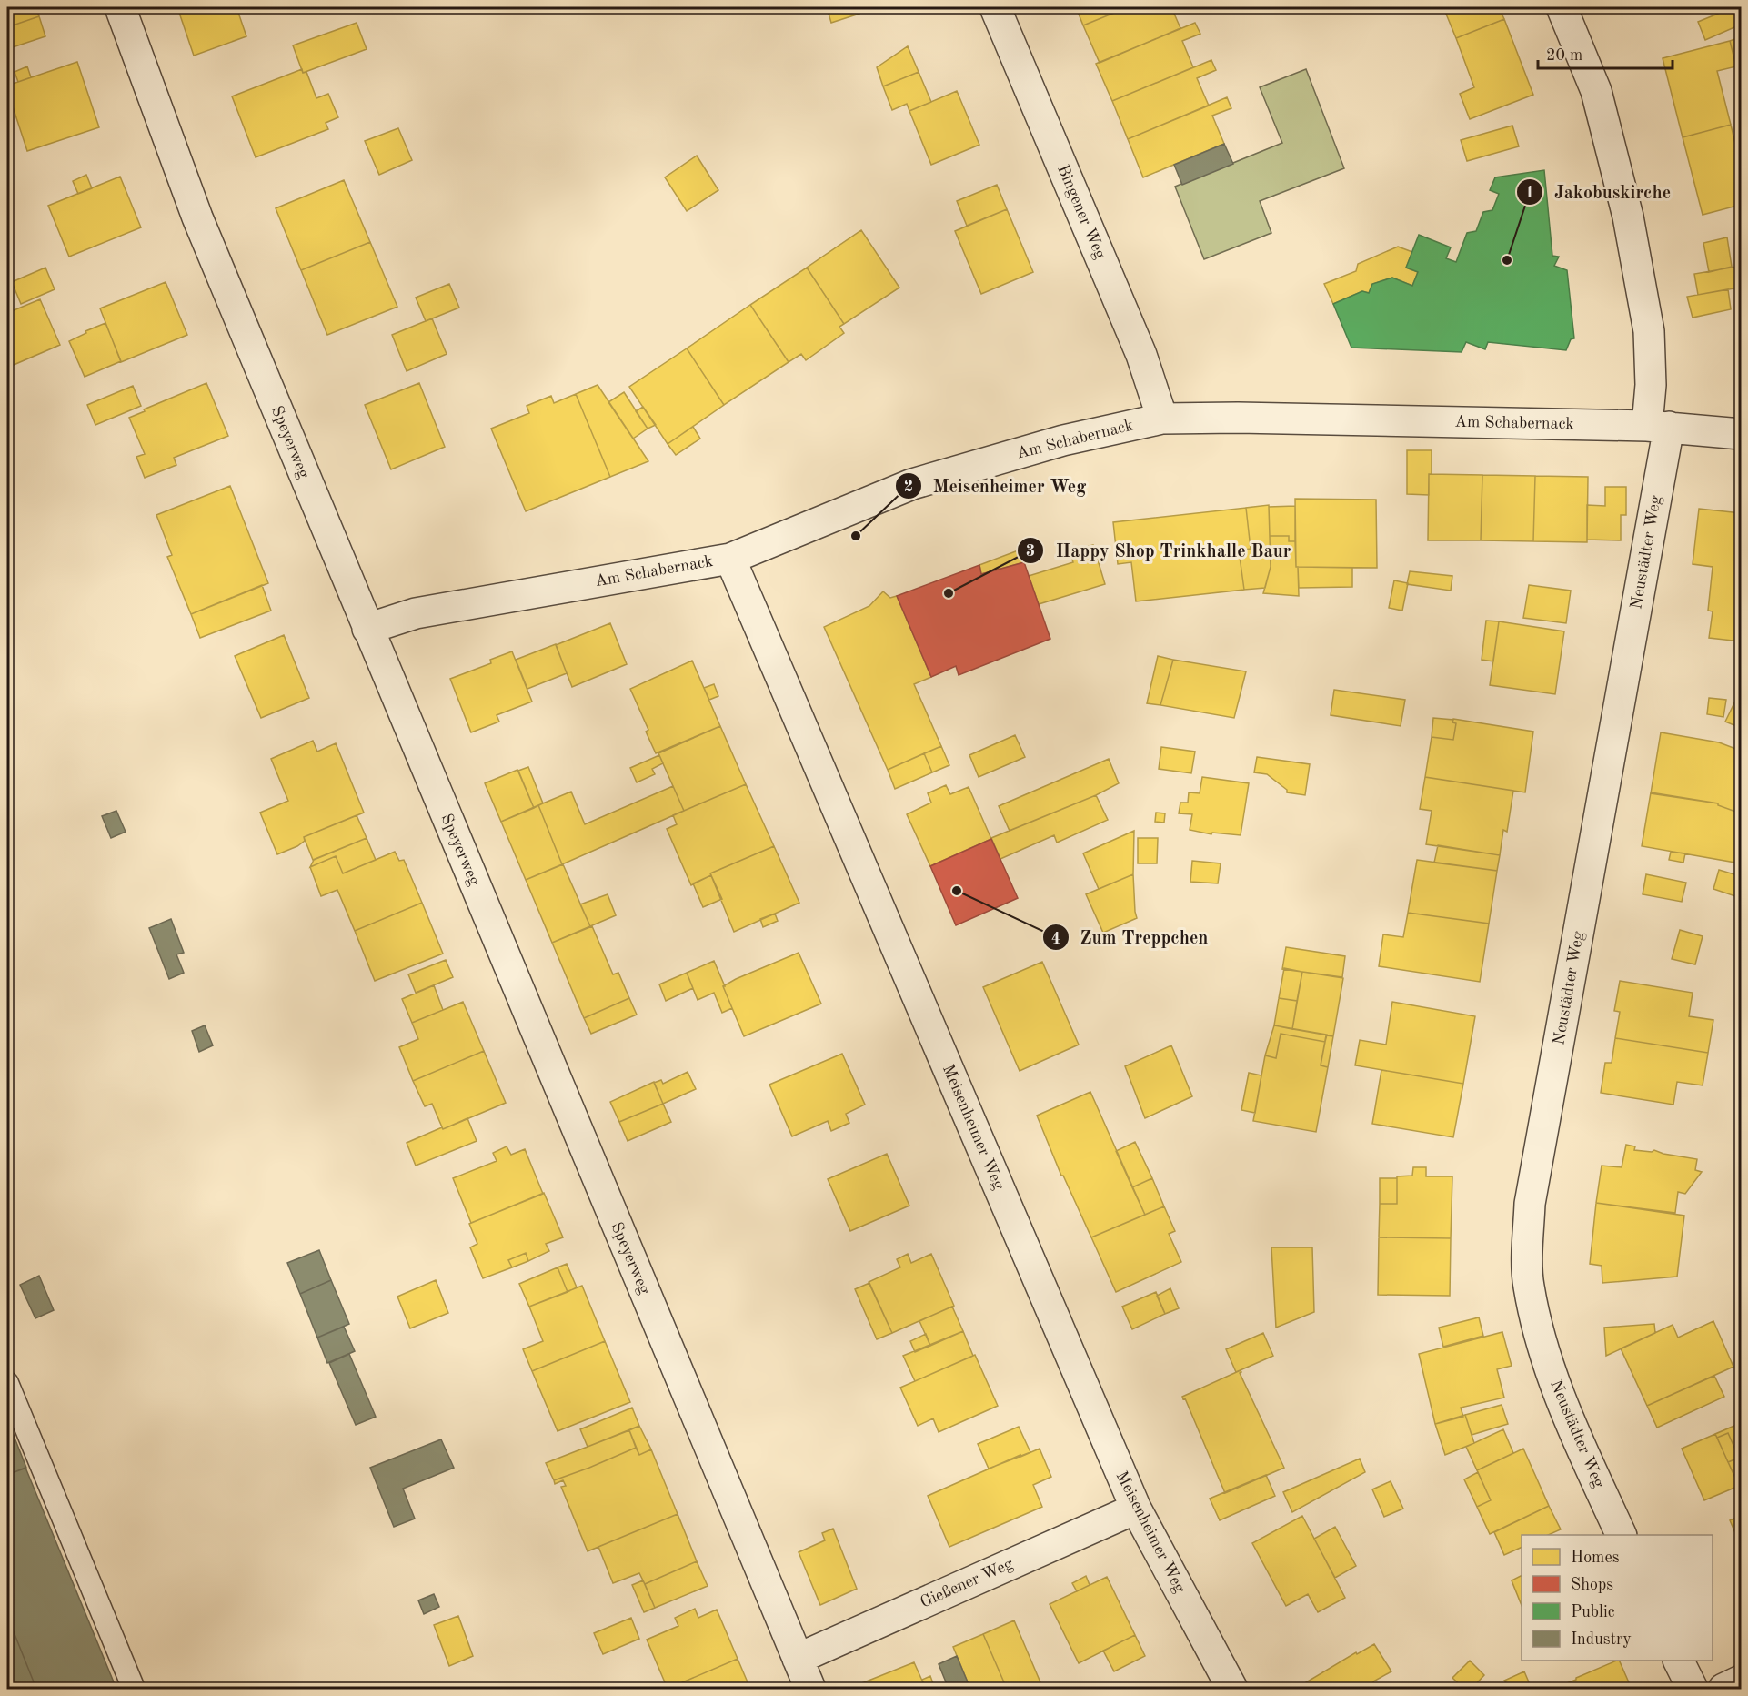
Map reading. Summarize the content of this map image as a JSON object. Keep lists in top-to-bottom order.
{
  "streets": {
    "street": [
      "Bingener Weg",
      "Am Schabernack",
      "Speyerweg",
      "Neustädter Weg",
      "Meisenheimer Weg",
      "Gießener Weg"
    ]
  },
  "crossings": [
    ["Bingener Weg", "Am Schabernack"],
    ["Am Schabernack", "Speyerweg"],
    ["Am Schabernack", "Neustädter Weg"],
    ["Am Schabernack", "Meisenheimer Weg"],
    ["Speyerweg", "Gießener Weg"],
    ["Meisenheimer Weg", "Gießener Weg"]
  ],
  "places": [
    "Jakobuskirche",
    "Meisenheimer Weg",
    "Happy Shop Trinkhalle Baur",
    "Zum Treppchen"
  ],
  "legend": [
    "Homes",
    "Shops",
    "Public",
    "Industry"
  ],
  "scale_bar": "20 m"
}
